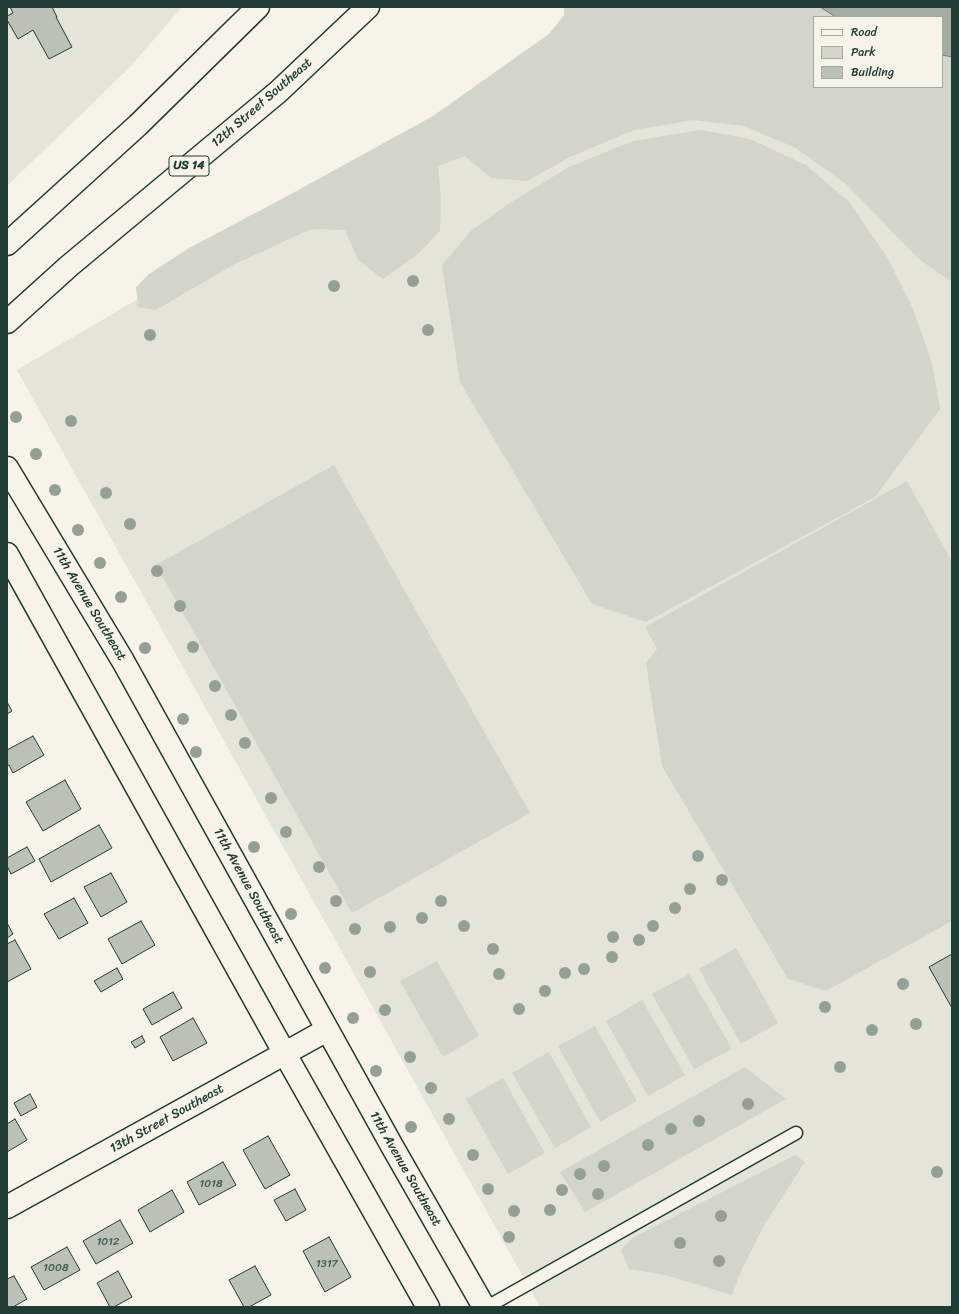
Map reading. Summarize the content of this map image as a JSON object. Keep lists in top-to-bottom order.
{
  "streets": {
    "main road": [
      "12th Street Southeast",
      "US 14",
      "11th Avenue Southeast",
      "13th Street Southeast"
    ]
  },
  "crossings": [
    ["11th Avenue Southeast", "13th Street Southeast"]
  ],
  "house_numbers": [
    "1018",
    "1012",
    "1317",
    "1008"
  ],
  "legend": ["Road", "Park", "Building"]
}
